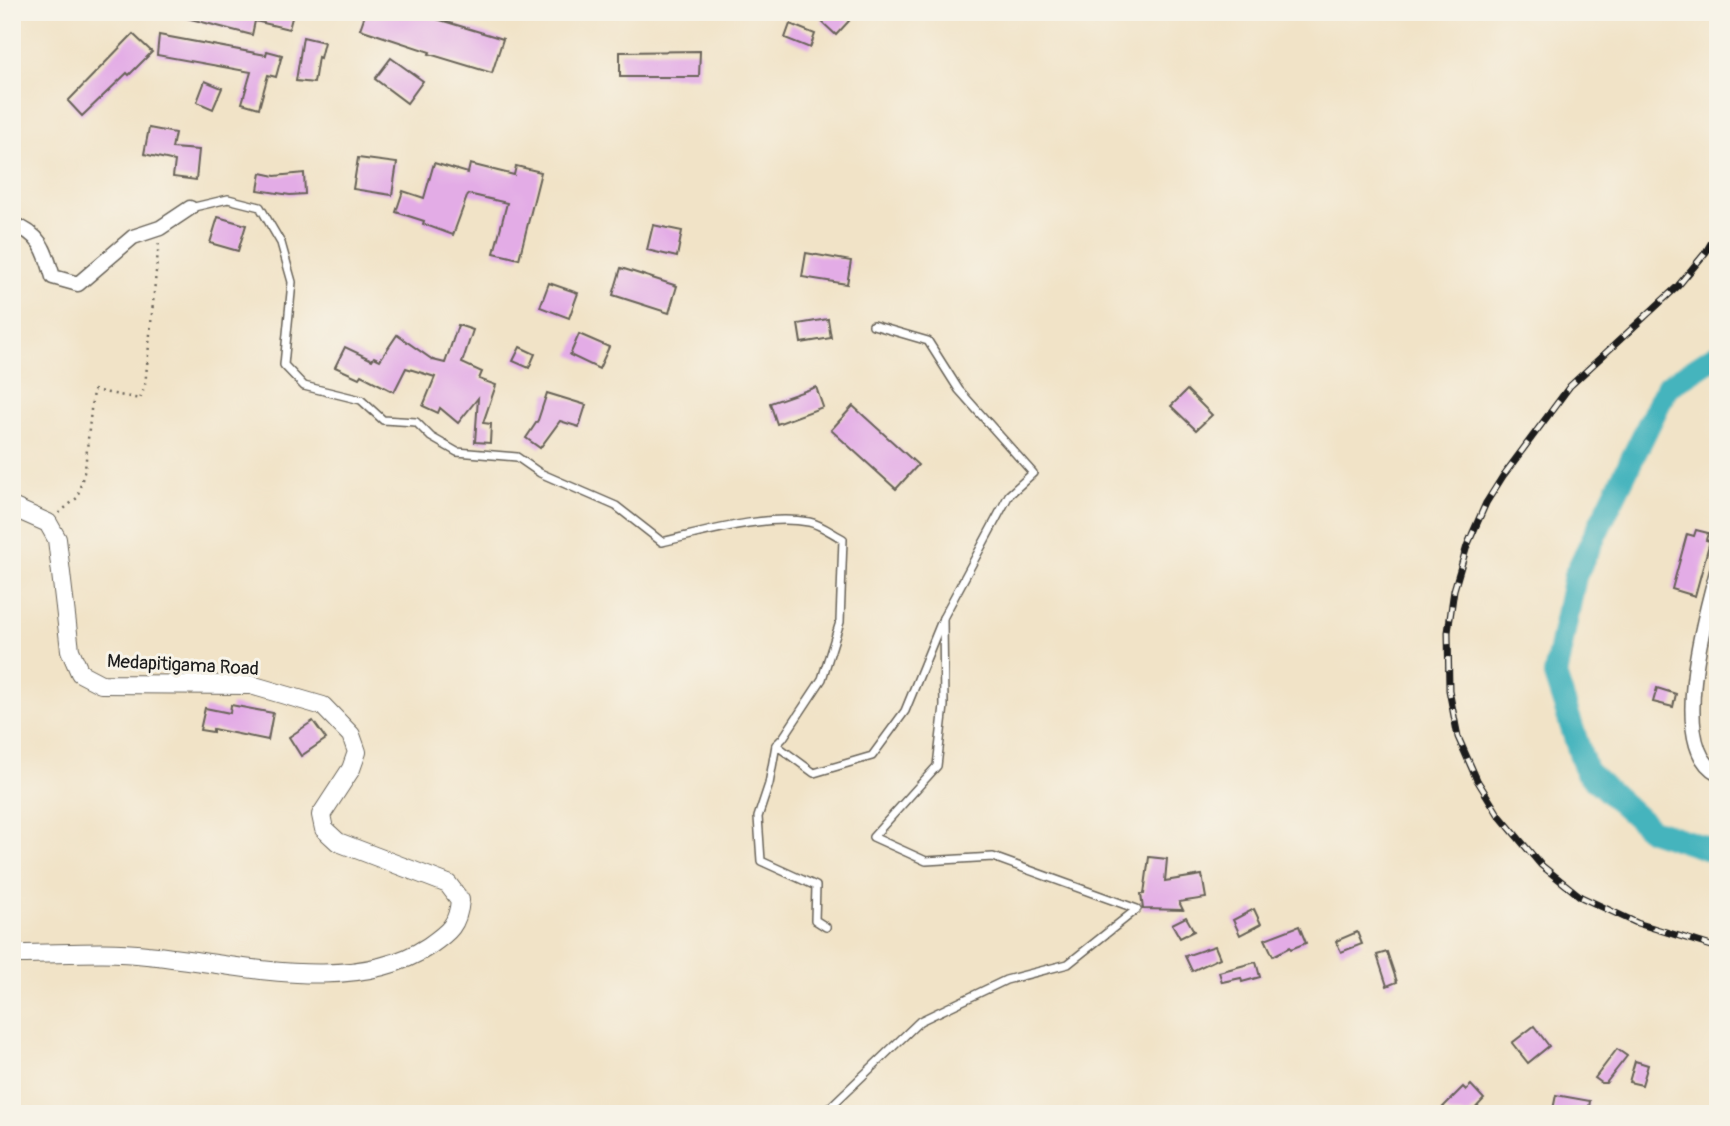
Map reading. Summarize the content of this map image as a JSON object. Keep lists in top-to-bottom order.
{
  "streets": {
    "street": ["Medapitigama Road"]
  }
}
